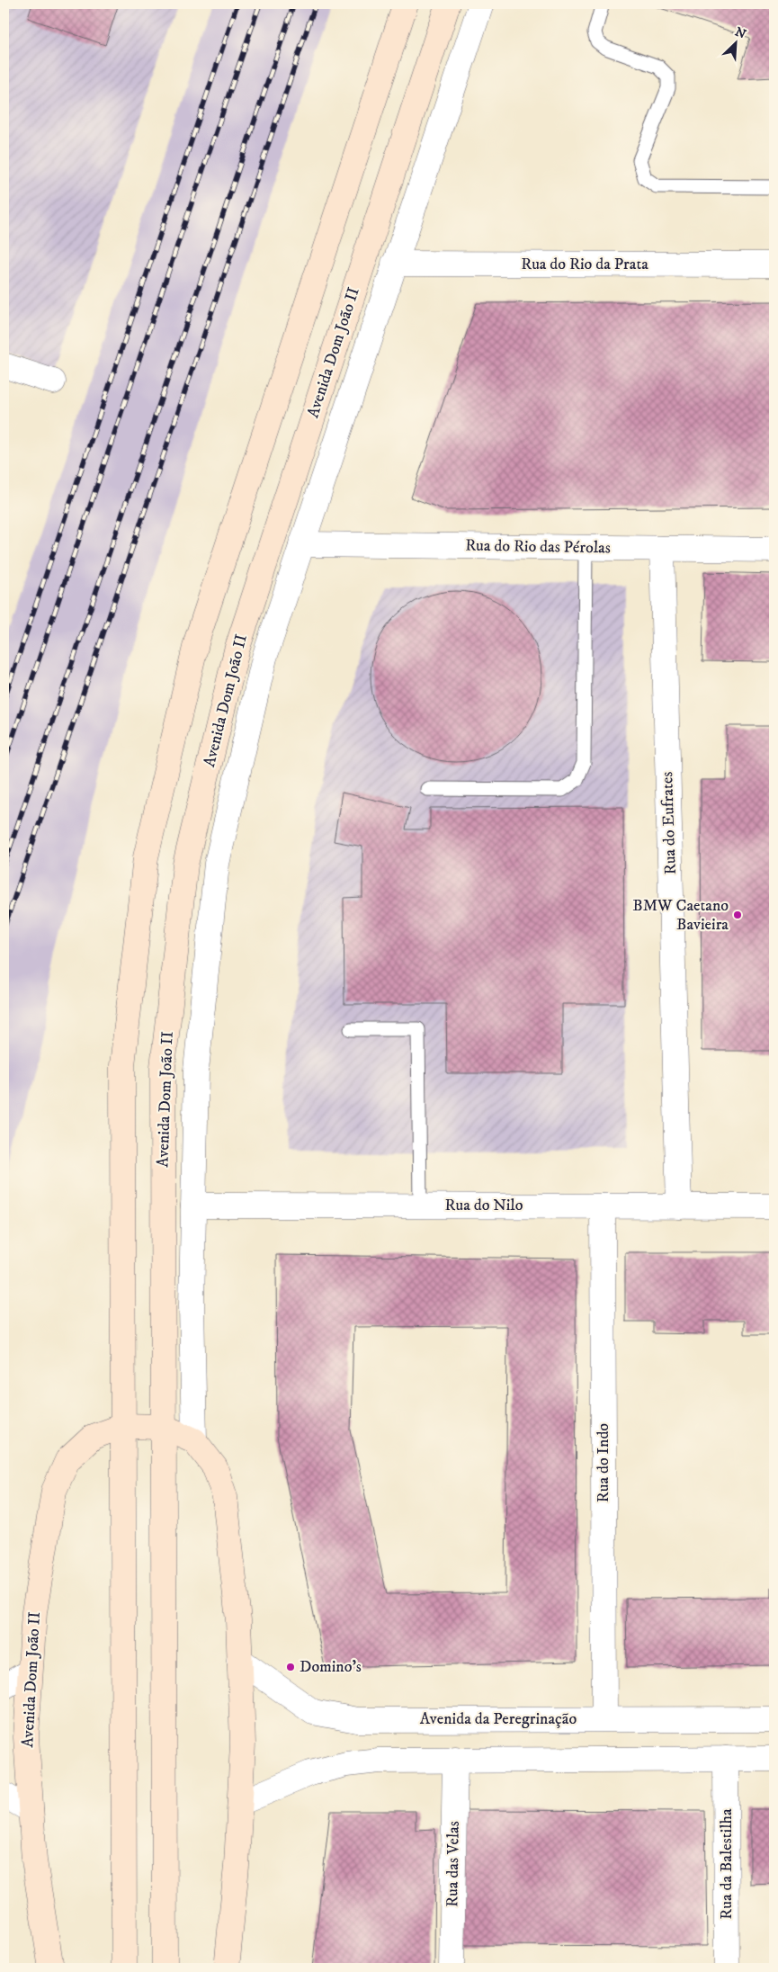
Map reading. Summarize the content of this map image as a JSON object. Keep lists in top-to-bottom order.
{
  "streets": {
    "main road": ["Avenida Dom João II"],
    "street": [
      "Rua do Rio da Prata",
      "Rua do Rio das Pérolas",
      "Rua do Eufrates",
      "Rua do Nilo",
      "Rua do Indo",
      "Avenida da Peregrinação",
      "Rua das Velas",
      "Rua da Balestilha"
    ]
  },
  "crossings": [
    ["Avenida Dom João II", "Avenida da Peregrinação"],
    ["Rua do Rio das Pérolas", "Rua do Eufrates"],
    ["Rua do Eufrates", "Rua do Nilo"],
    ["Rua do Nilo", "Rua do Indo"],
    ["Rua do Indo", "Avenida da Peregrinação"]
  ],
  "places": ["BMW Caetano Bavieira", "Domino's"],
  "north": "top right"
}
